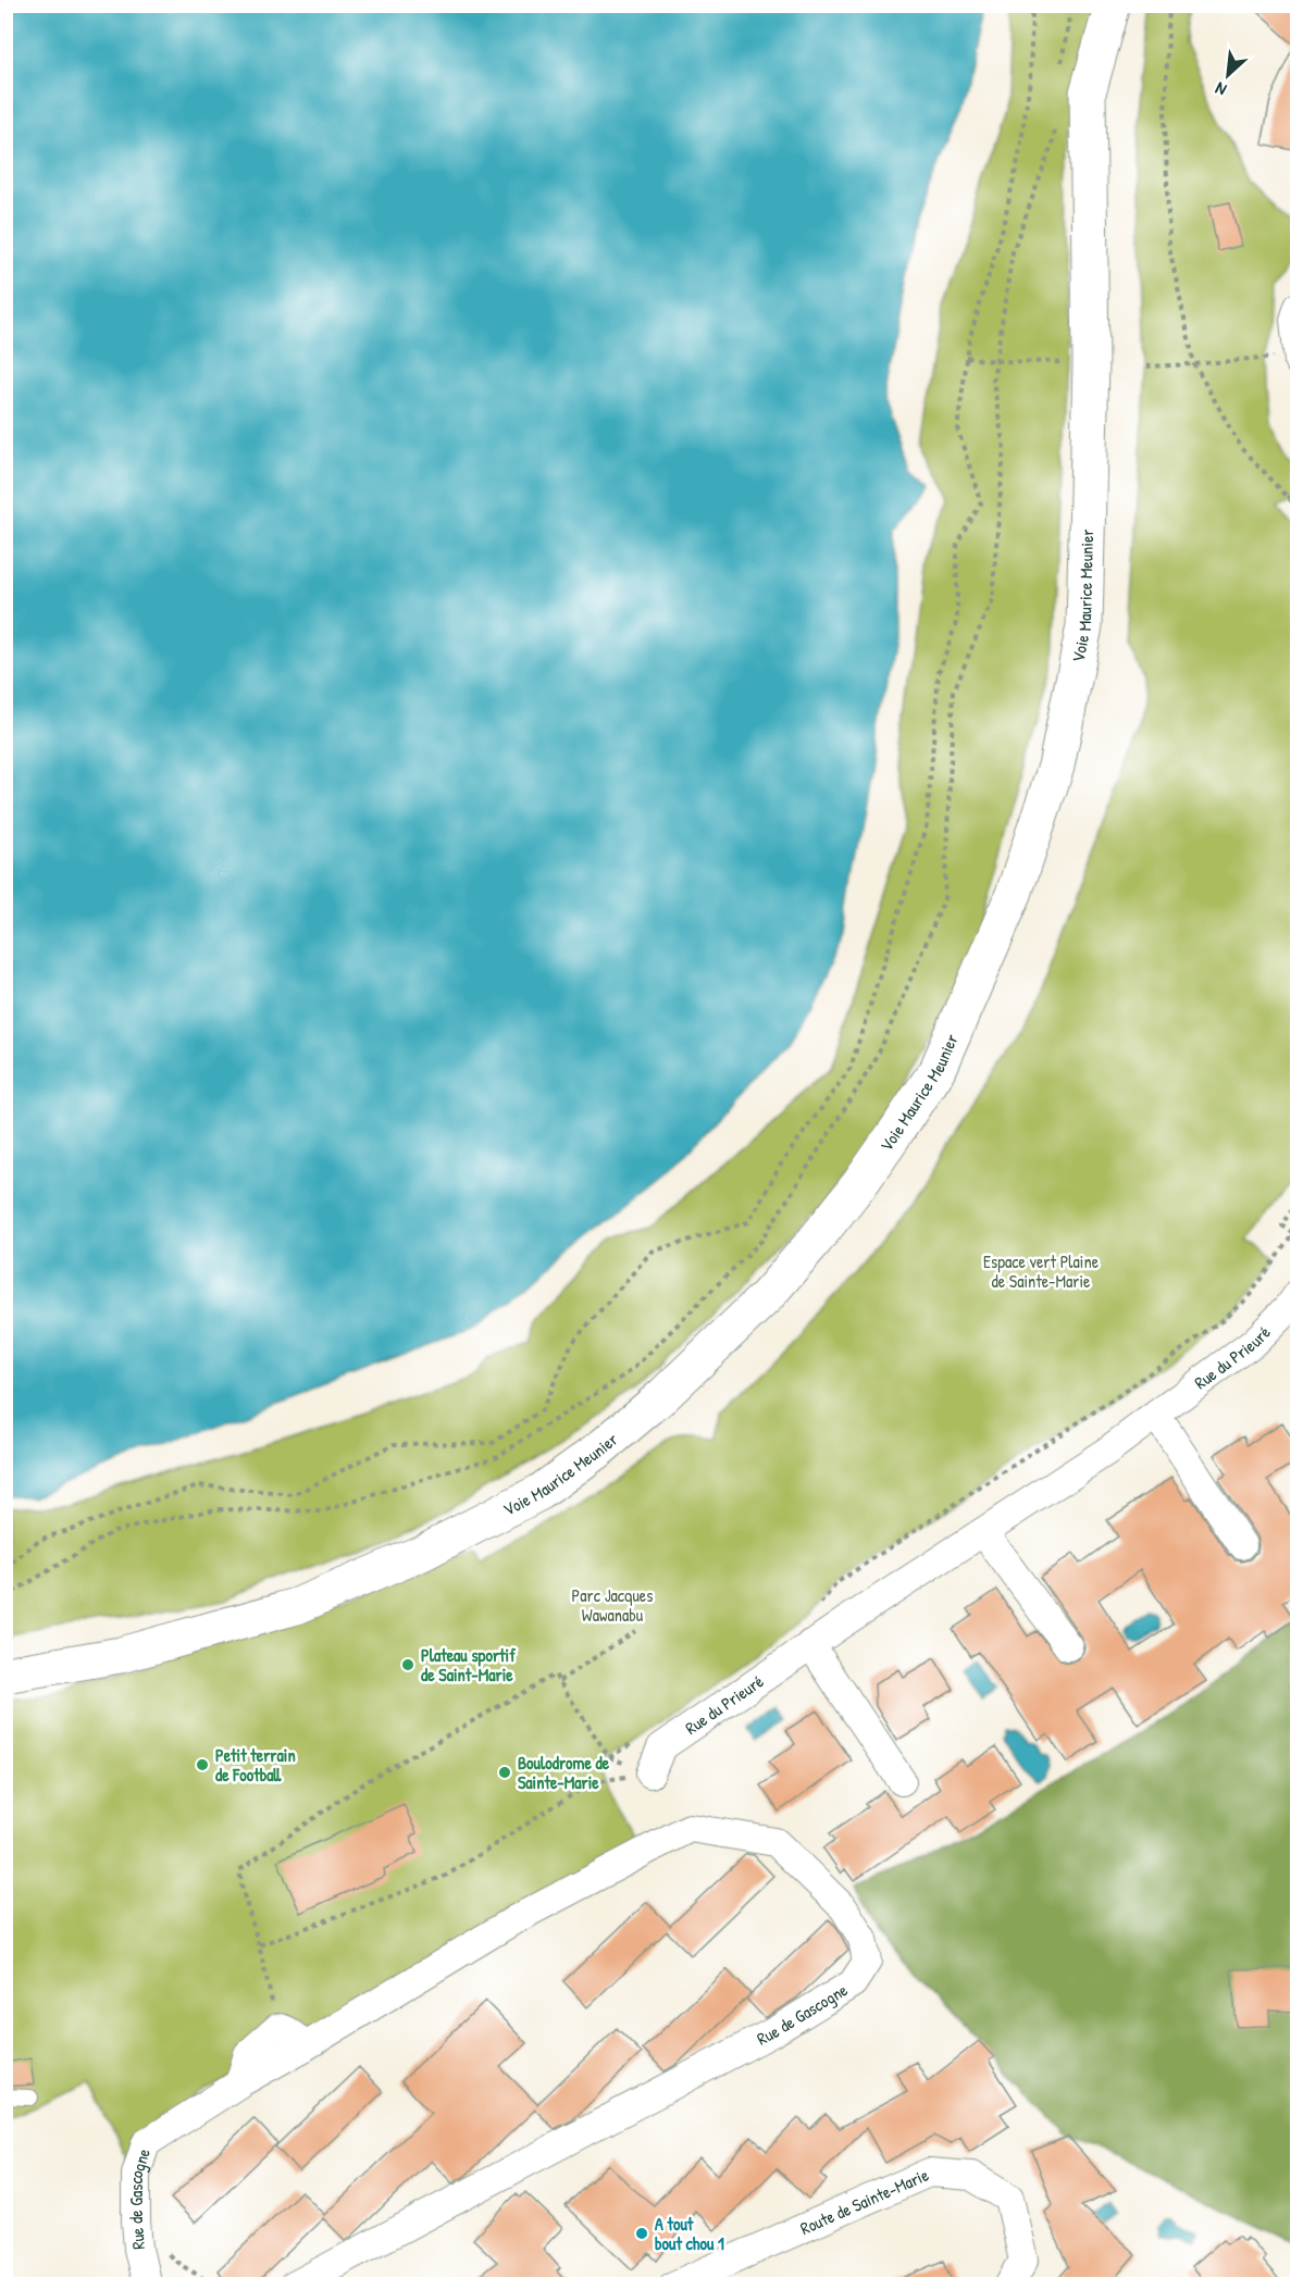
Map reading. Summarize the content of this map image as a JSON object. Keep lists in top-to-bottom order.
{
  "streets": {
    "main road": ["Voie Maurice Meunier"],
    "street": ["Rue du Prieuré", "Rue de Gascogne", "Route de Sainte-Marie"]
  },
  "parks": ["Espace vert Plaine de Sainte-Marie", "Parc Jacques Wawanabu"],
  "places": [
    "Plateau sportif de Saint-Marie",
    "Petit terrain de Football",
    "Boulodrome de Sainte-Marie",
    "A tout bout chou 1"
  ],
  "north": "bottom left"
}
